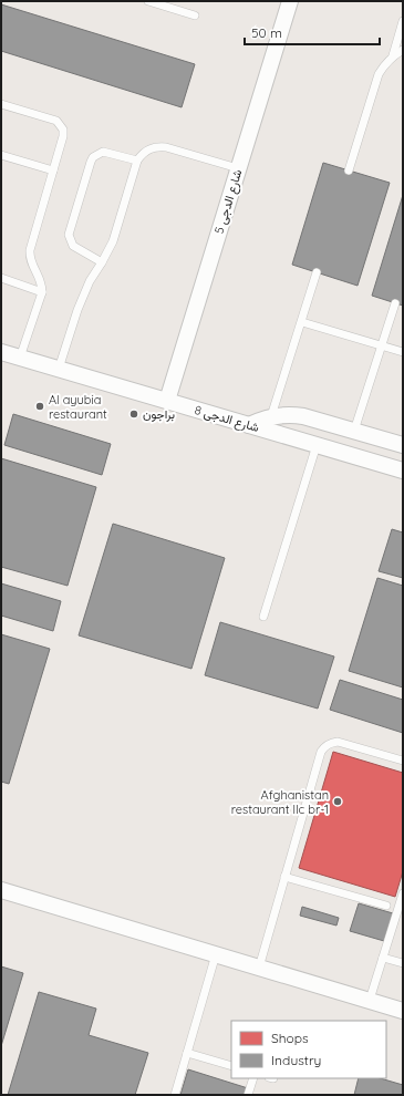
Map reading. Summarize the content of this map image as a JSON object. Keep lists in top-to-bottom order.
{
  "streets": {
    "street": ["شارع الدجى 5", "شارع الدجى 8"]
  },
  "crossings": [
    ["شارع الدجى 5", "شارع الدجى 8"]
  ],
  "places": ["Al ayubia restaurant", "براجون", "Afghanistan restaurant llc br-1"],
  "legend": ["Shops", "Industry"],
  "scale_bar": "50 m"
}
